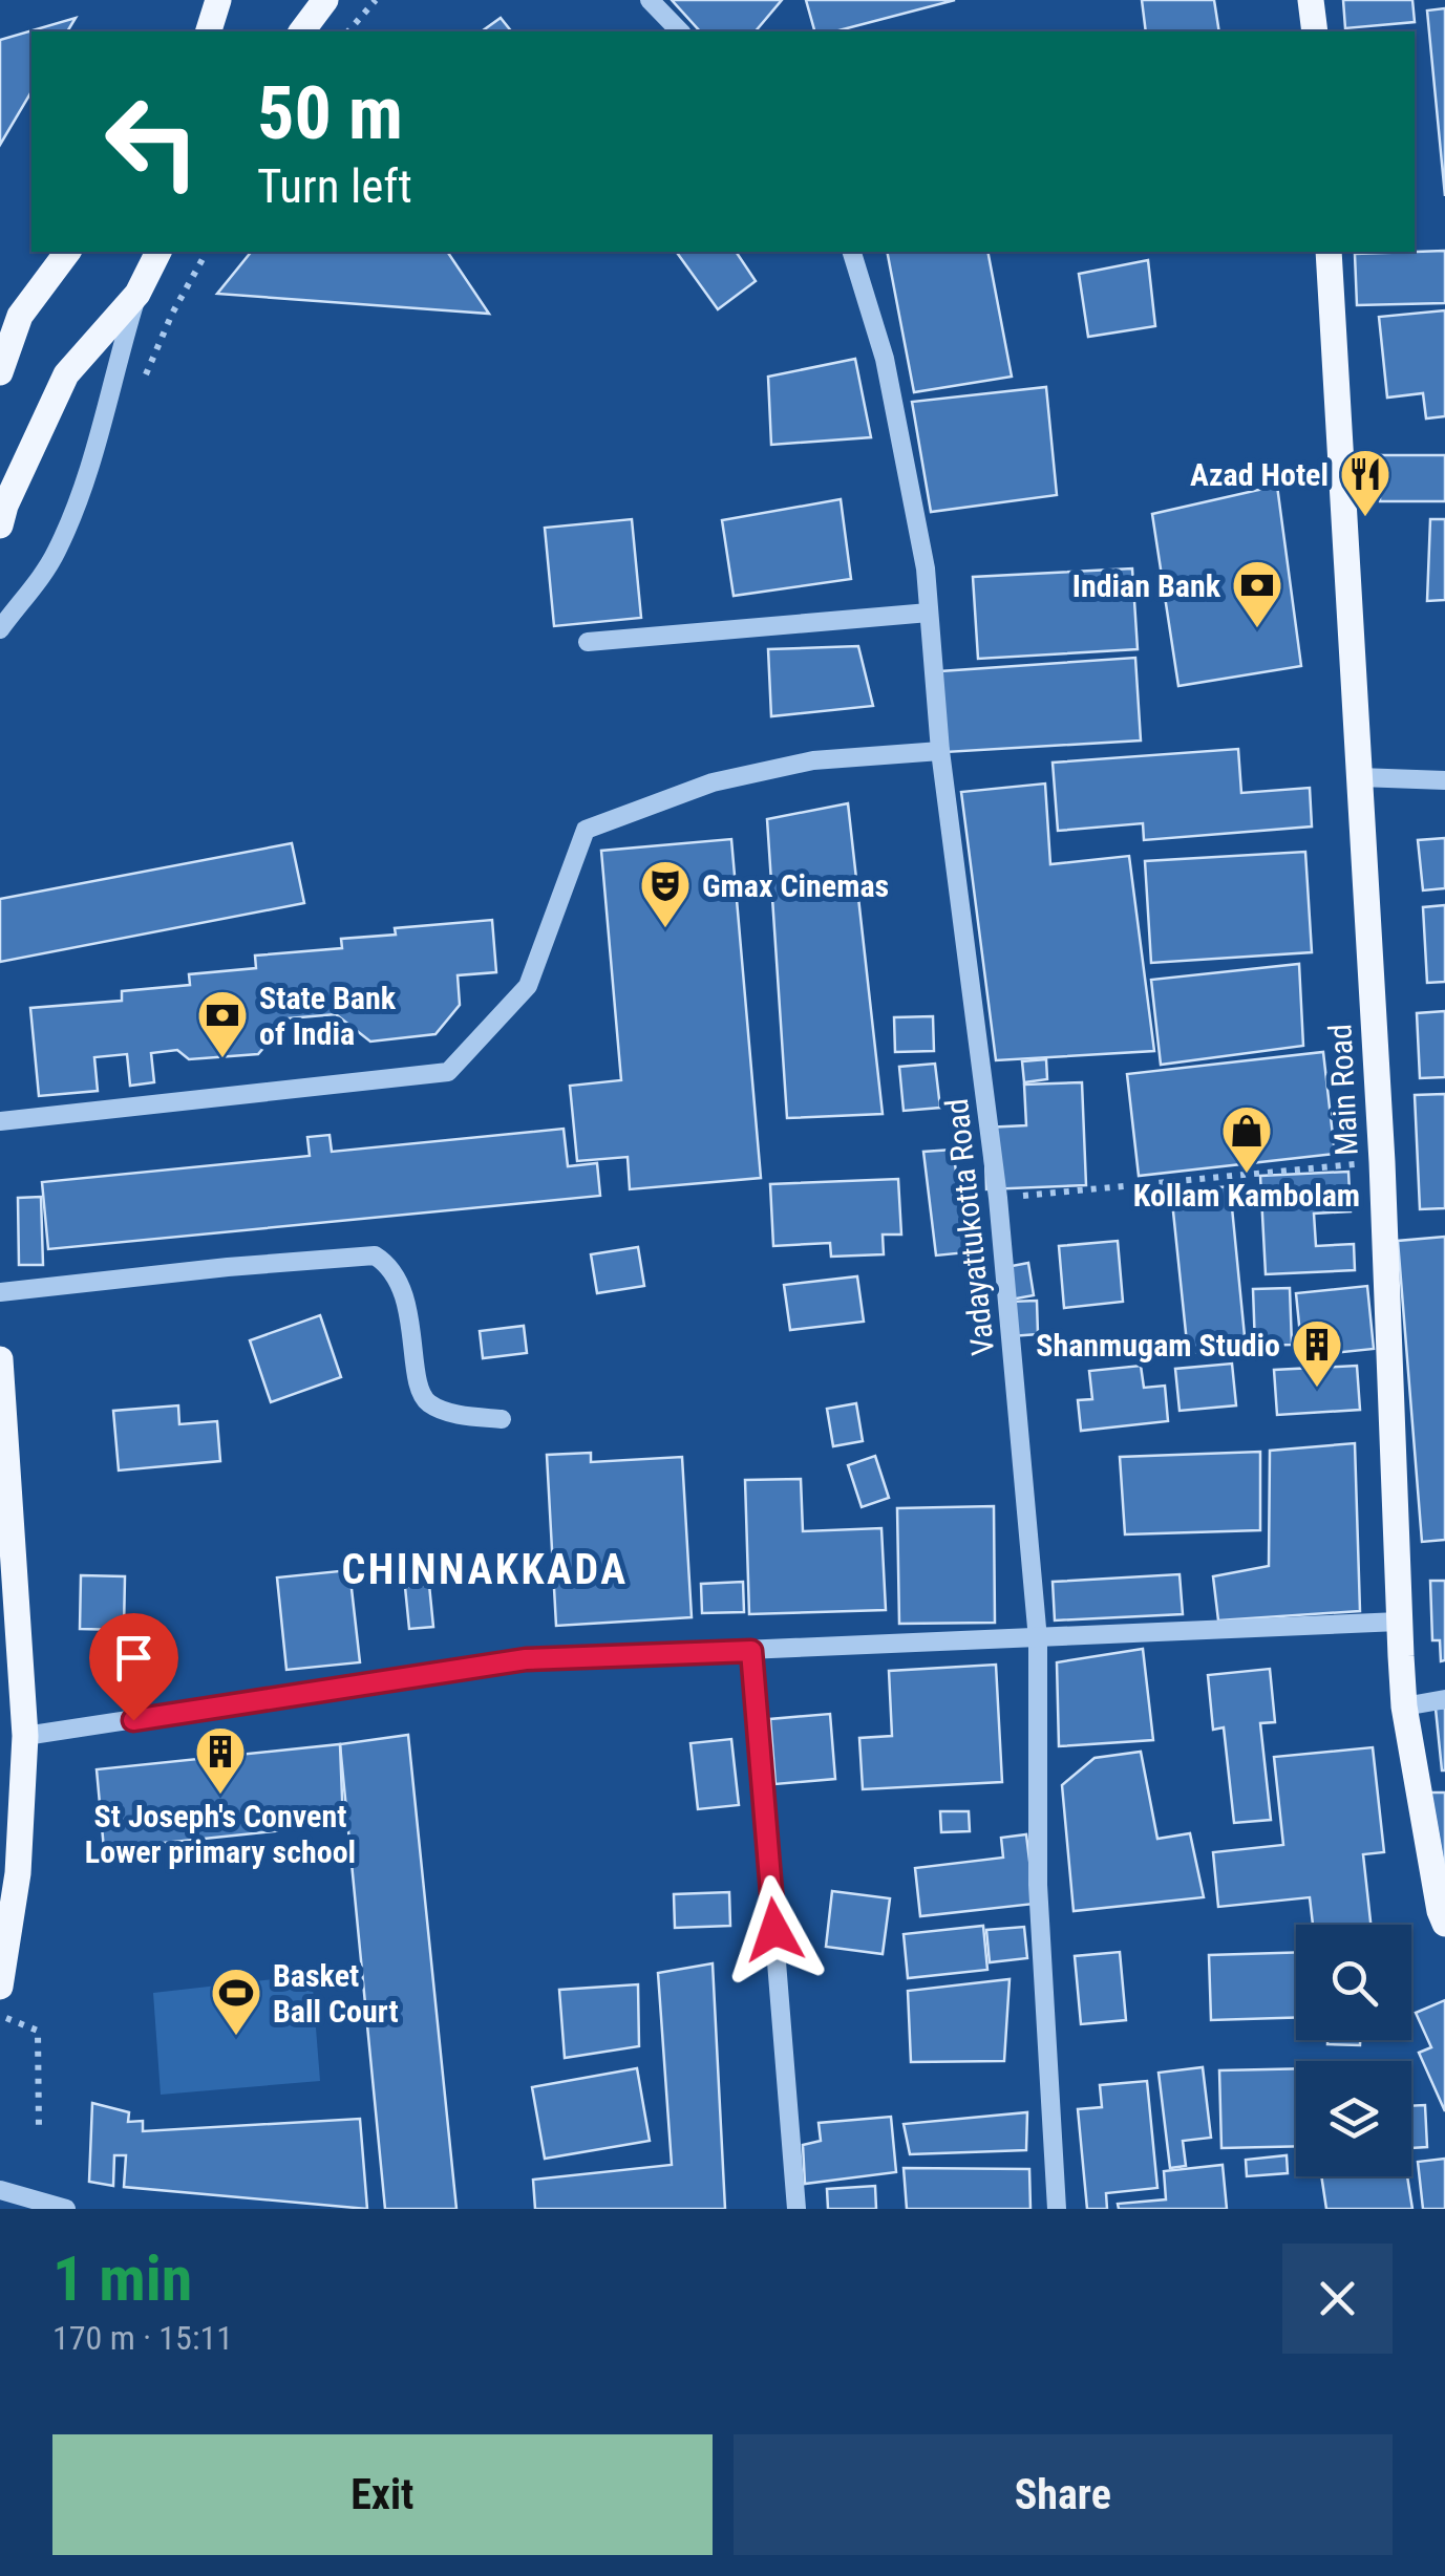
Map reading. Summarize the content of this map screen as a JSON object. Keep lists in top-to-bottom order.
{
  "streets": {
    "main road": ["Main Road"],
    "street": ["Vadayattukotta Road"]
  },
  "districts": ["CHINNAKKADA"],
  "places": {
    "restaurant": ["Azad Hotel"],
    "bank": ["Indian Bank", "State Bank of India"],
    "theatre": ["Gmax Cinemas"],
    "shop": ["Kollam Kambolam"],
    "building": ["Shanmugam Studio", "St Joseph's Convent Lower primary school"],
    "sports": ["Basket Ball Court"]
  },
  "page": {
    "turn": ["50 m", "Turn left"],
    "heading": ["1 min", "170 m · 15:11"],
    "buttons": ["Exit", "Share"]
  }
}
